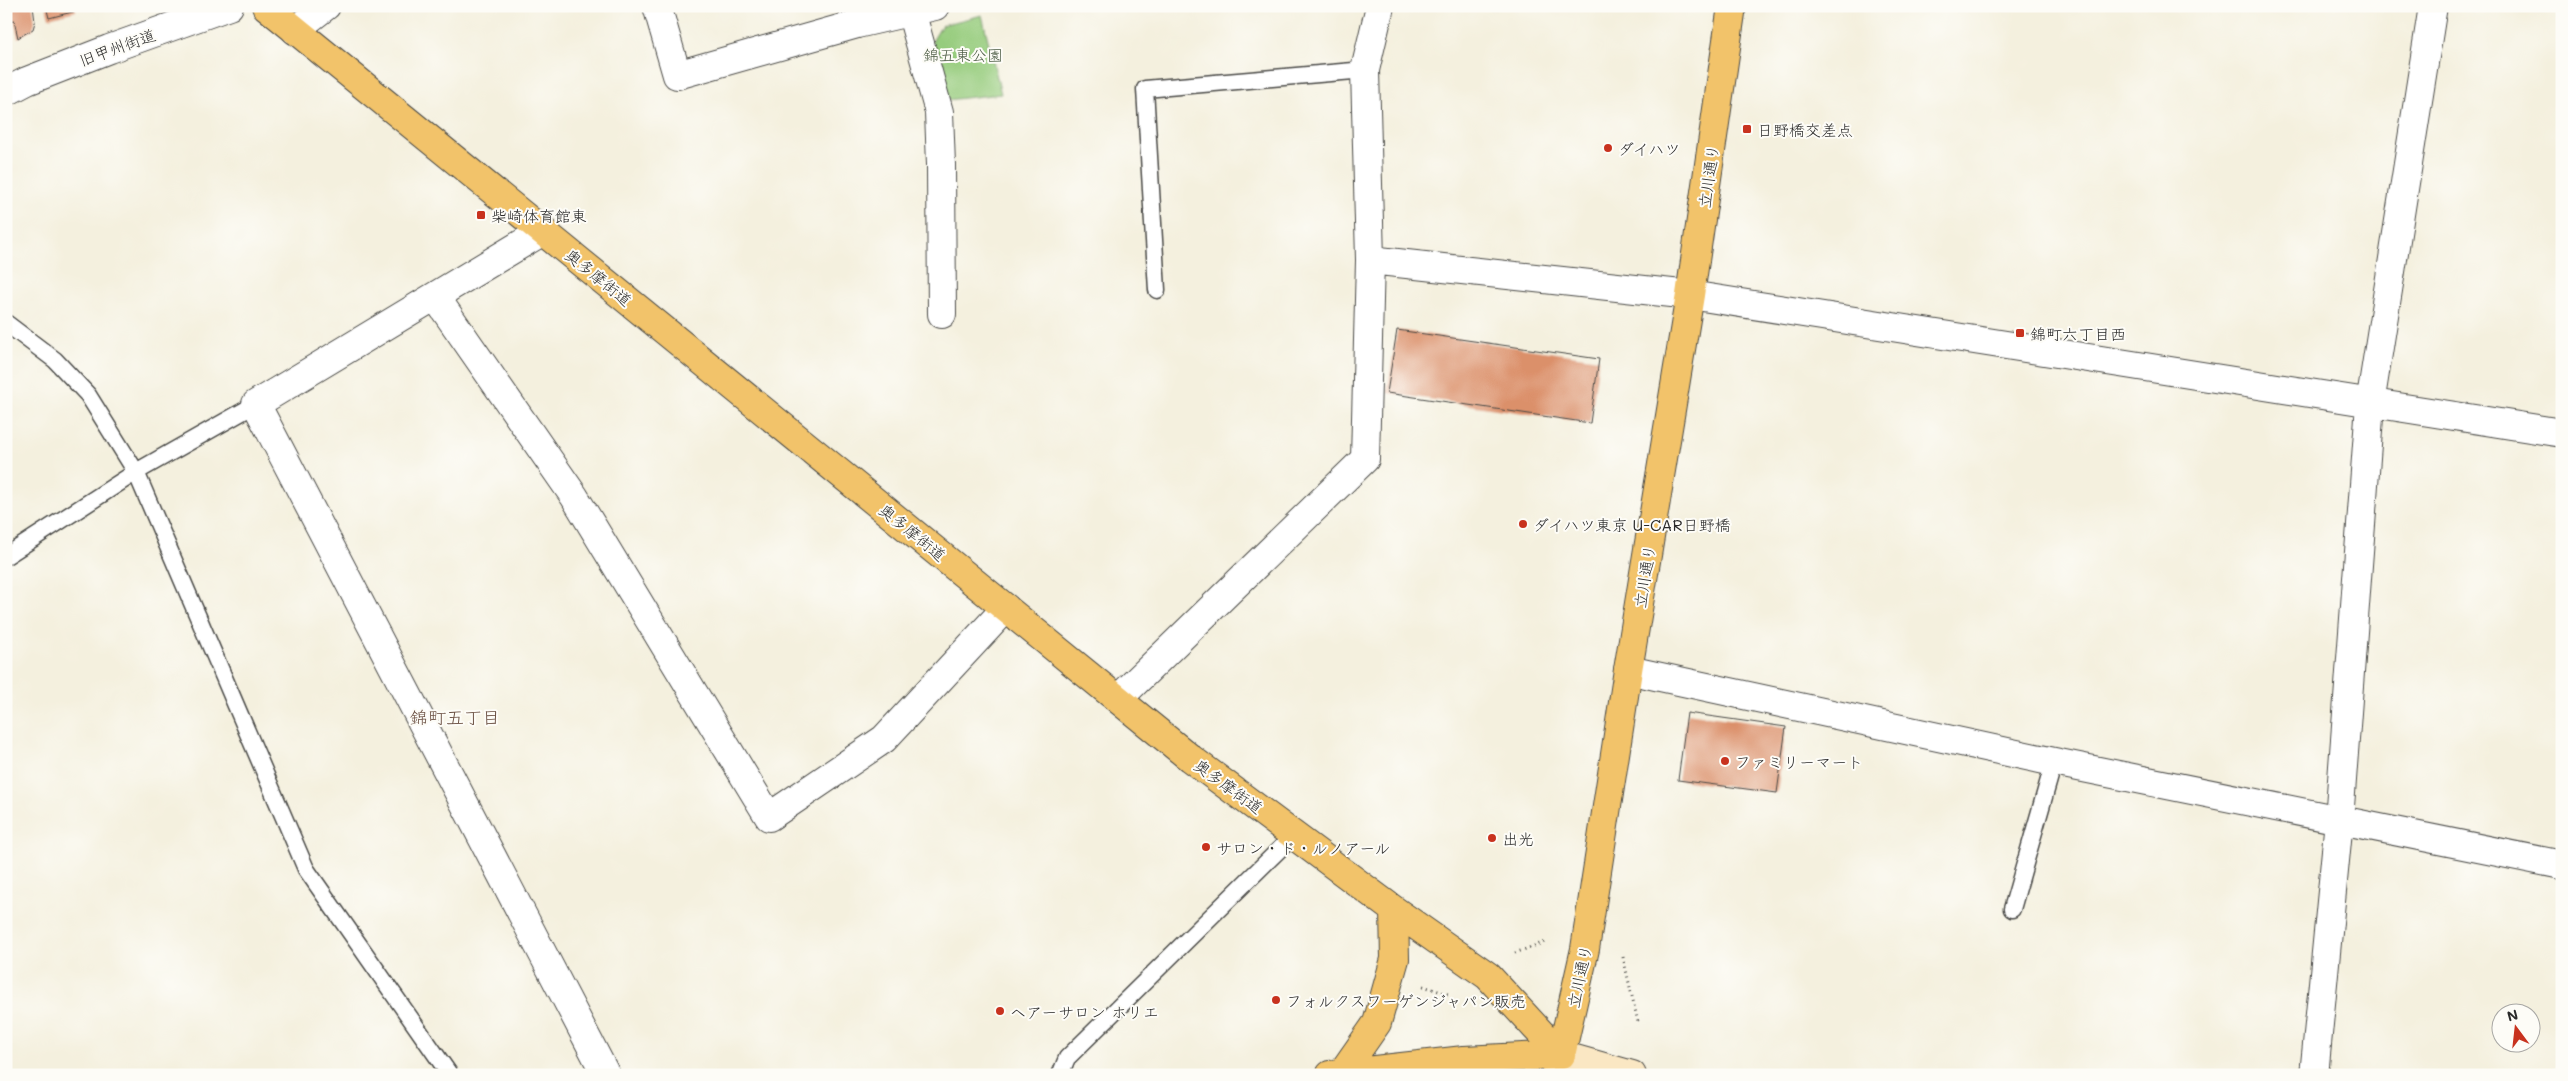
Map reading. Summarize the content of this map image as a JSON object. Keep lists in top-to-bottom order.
{
  "streets": {
    "main road": ["立川通り", "奥多摩街道"],
    "street": ["旧甲州街道"]
  },
  "crossings": [
    ["立川通り", "奥多摩街道"]
  ],
  "districts": ["錦町五丁目"],
  "parks": ["錦五東公園"],
  "places": {
    "transit": ["日野橋交差点", "柴崎体育館東", "錦町六丁目西"],
    "other": [
      "ダイハツ",
      "ダイハツ東京 U-CAR日野橋",
      "ファミリーマート",
      "出光",
      "サロン・ド・ルノアール",
      "フォルクスワーゲンジャパン販売",
      "ヘアーサロン ホリエ"
    ]
  },
  "north": "top"
}
